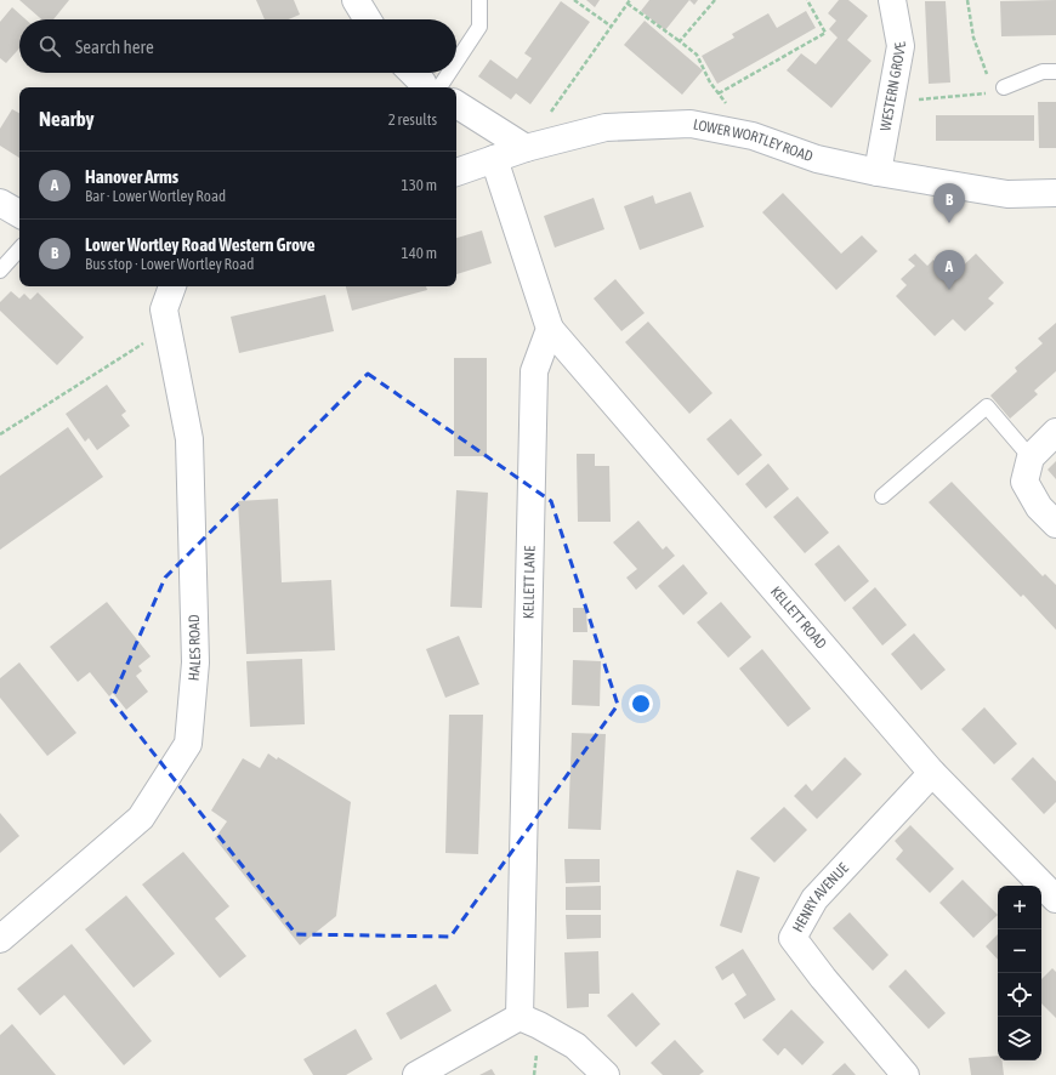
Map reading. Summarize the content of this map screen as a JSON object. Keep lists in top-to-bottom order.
{
  "streets": {
    "street": [
      "WESTERN GROVE",
      "LOWER WORTLEY ROAD",
      "KELLETT LANE",
      "KELLETT ROAD",
      "HALES ROAD",
      "HENRY AVENUE"
    ]
  },
  "crossings": [
    ["WESTERN GROVE", "LOWER WORTLEY ROAD"],
    ["KELLETT LANE", "KELLETT ROAD"],
    ["KELLETT ROAD", "HENRY AVENUE"]
  ],
  "page": {
    "search": "Search here",
    "heading": ["Nearby", "2 results"],
    "list": [
      {
        "mark": "A",
        "name": "Hanover Arms",
        "note": "Bar · Lower Wortley Road",
        "value": "130 m"
      },
      {
        "mark": "B",
        "name": "Lower Wortley Road Western Grove",
        "note": "Bus stop · Lower Wortley Road",
        "value": "140 m"
      }
    ],
    "pins": ["B", "A"],
    "map_buttons": ["+", "−"]
  }
}
